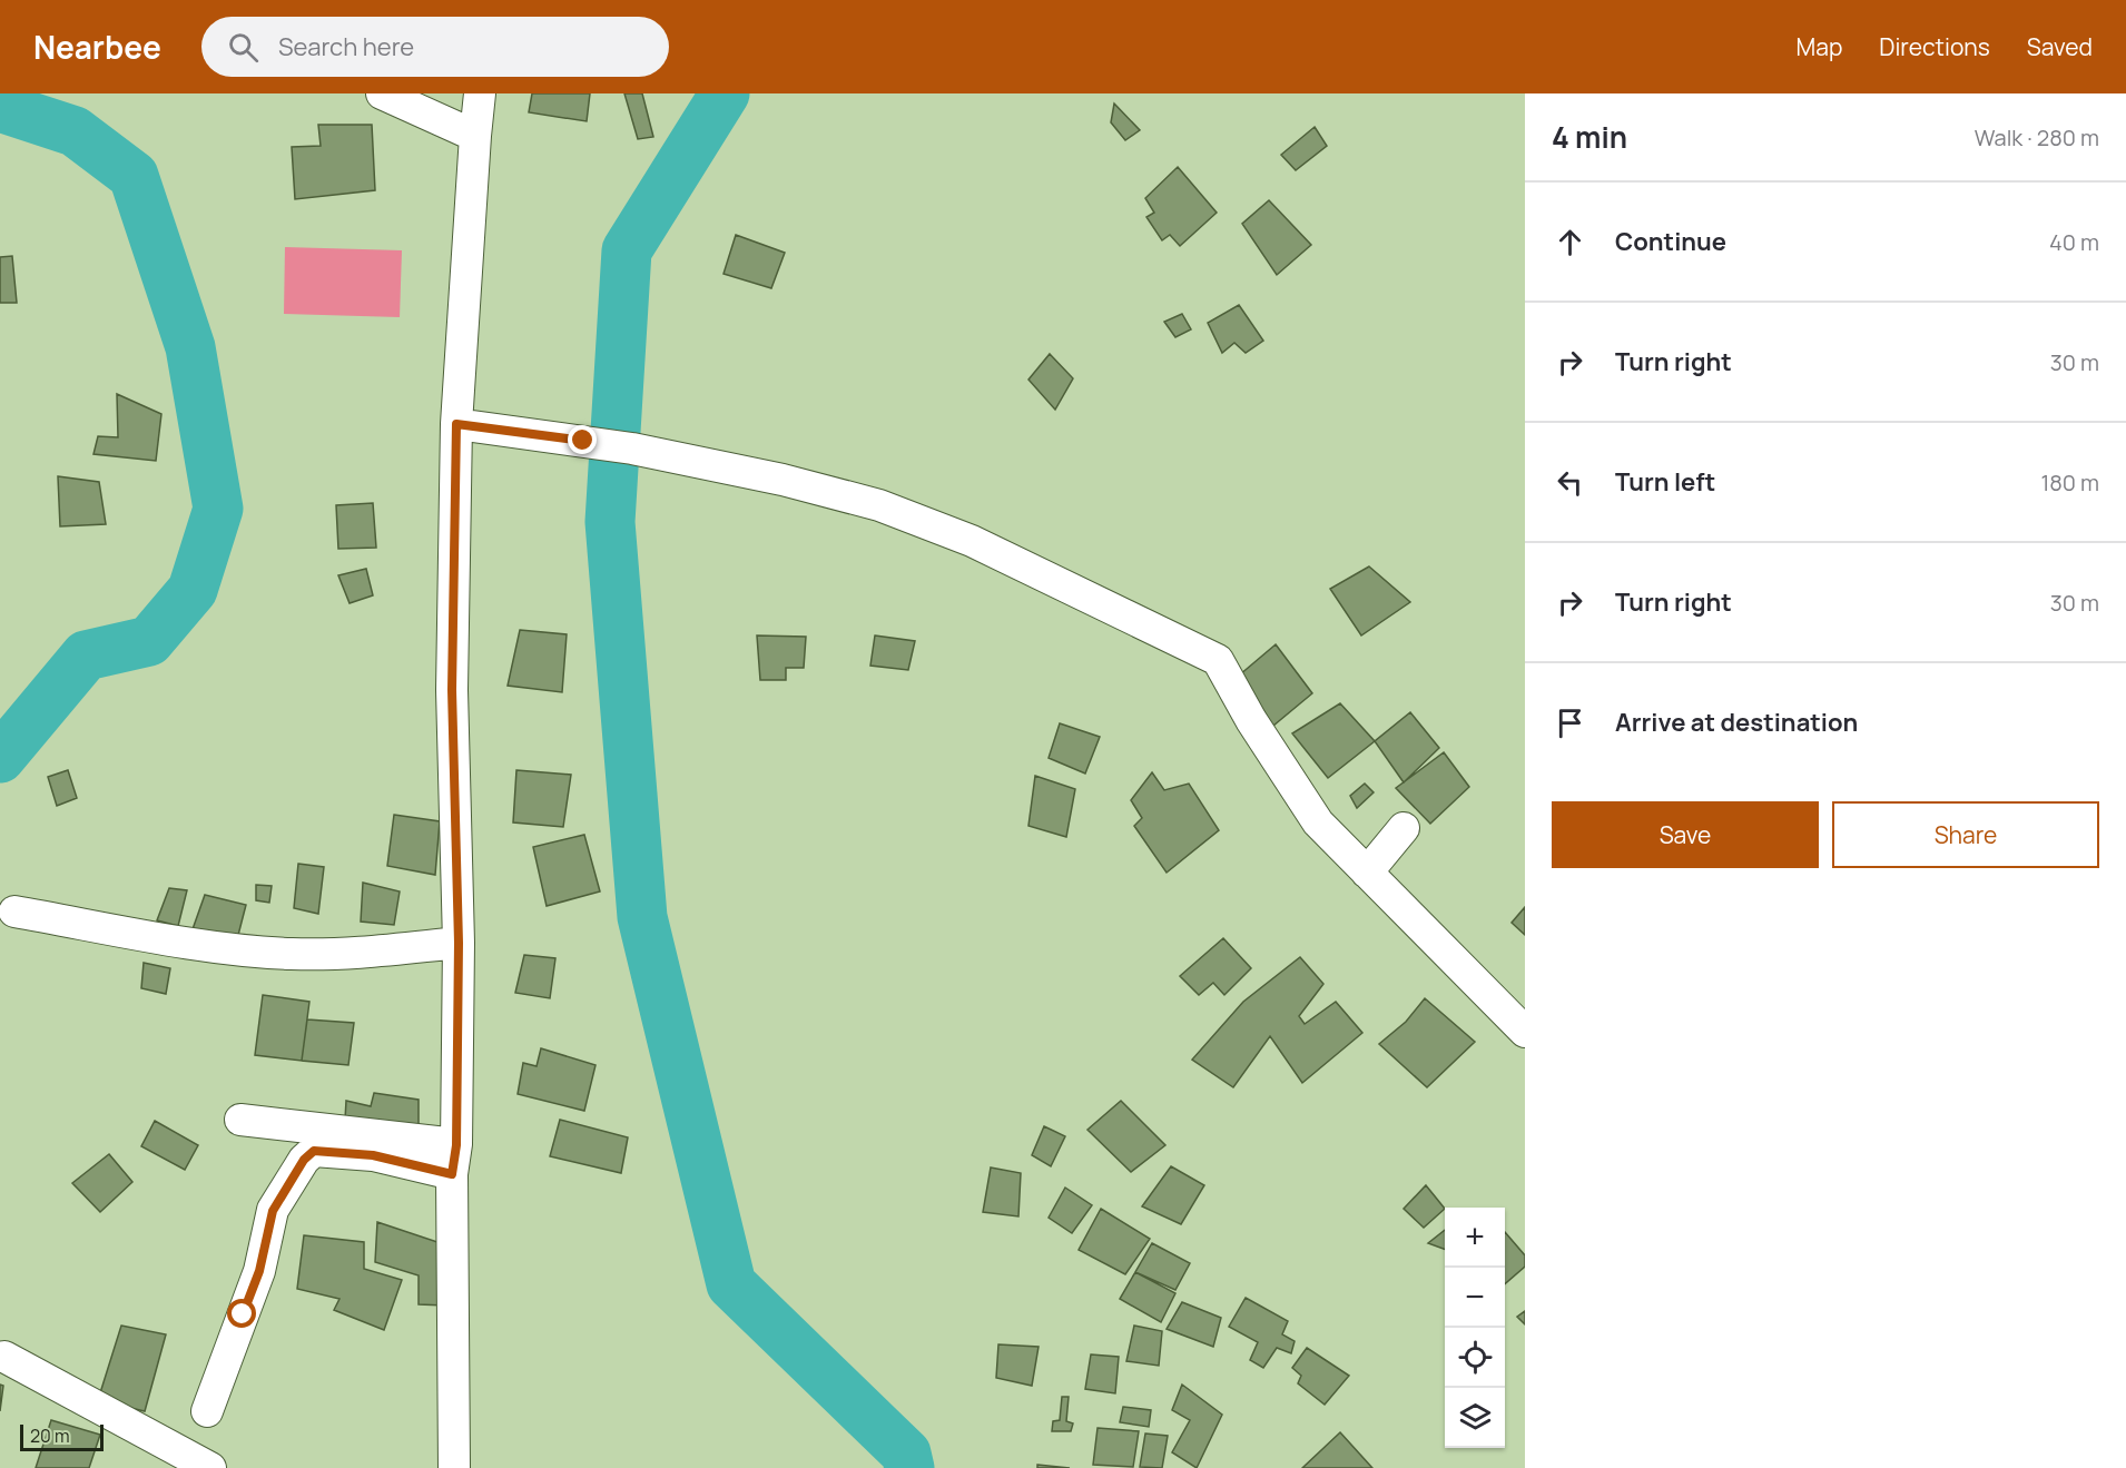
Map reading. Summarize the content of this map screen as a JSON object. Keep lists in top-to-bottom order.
{
  "scale_bar": "20 m",
  "page": {
    "header": "Nearbee",
    "search": "Search here",
    "nav": ["Map", "Directions", "Saved"],
    "heading": ["4 min", "Walk · 280 m"],
    "list": [
      ["Continue", "40 m"],
      ["Turn right", "30 m"],
      ["Turn left", "180 m"],
      ["Turn right", "30 m"],
      "Arrive at destination"
    ],
    "buttons": ["Save", "Share"],
    "map_buttons": ["+", "−"],
    "scale": "20 m"
  }
}
